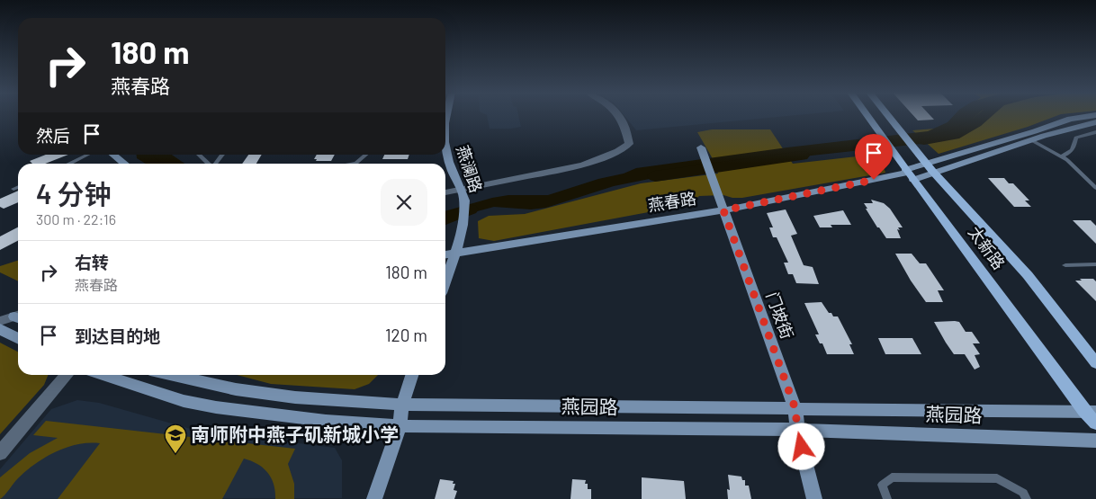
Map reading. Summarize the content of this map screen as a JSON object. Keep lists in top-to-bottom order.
{
  "streets": {
    "main road": ["太新路"],
    "street": [
      "燕澜路",
      "燕春路",
      "门坡街",
      "燕园路"
    ]
  },
  "crossings": [
    ["燕澜路", "燕春路"],
    ["燕春路", "太新路"],
    ["燕春路", "门坡街"],
    ["太新路", "燕园路"],
    ["门坡街", "燕园路"]
  ],
  "places": {
    "school or university": ["南师附中燕子矶新城小学"]
  },
  "page": {
    "turn": ["180 m", "燕春路"],
    "then": "然后",
    "heading": ["4 分钟", "300 m · 22:16"],
    "list": [
      {
        "name": "右转",
        "note": "燕春路",
        "value": "180 m"
      },
      {
        "name": "到达目的地",
        "value": "120 m"
      }
    ]
  }
}
